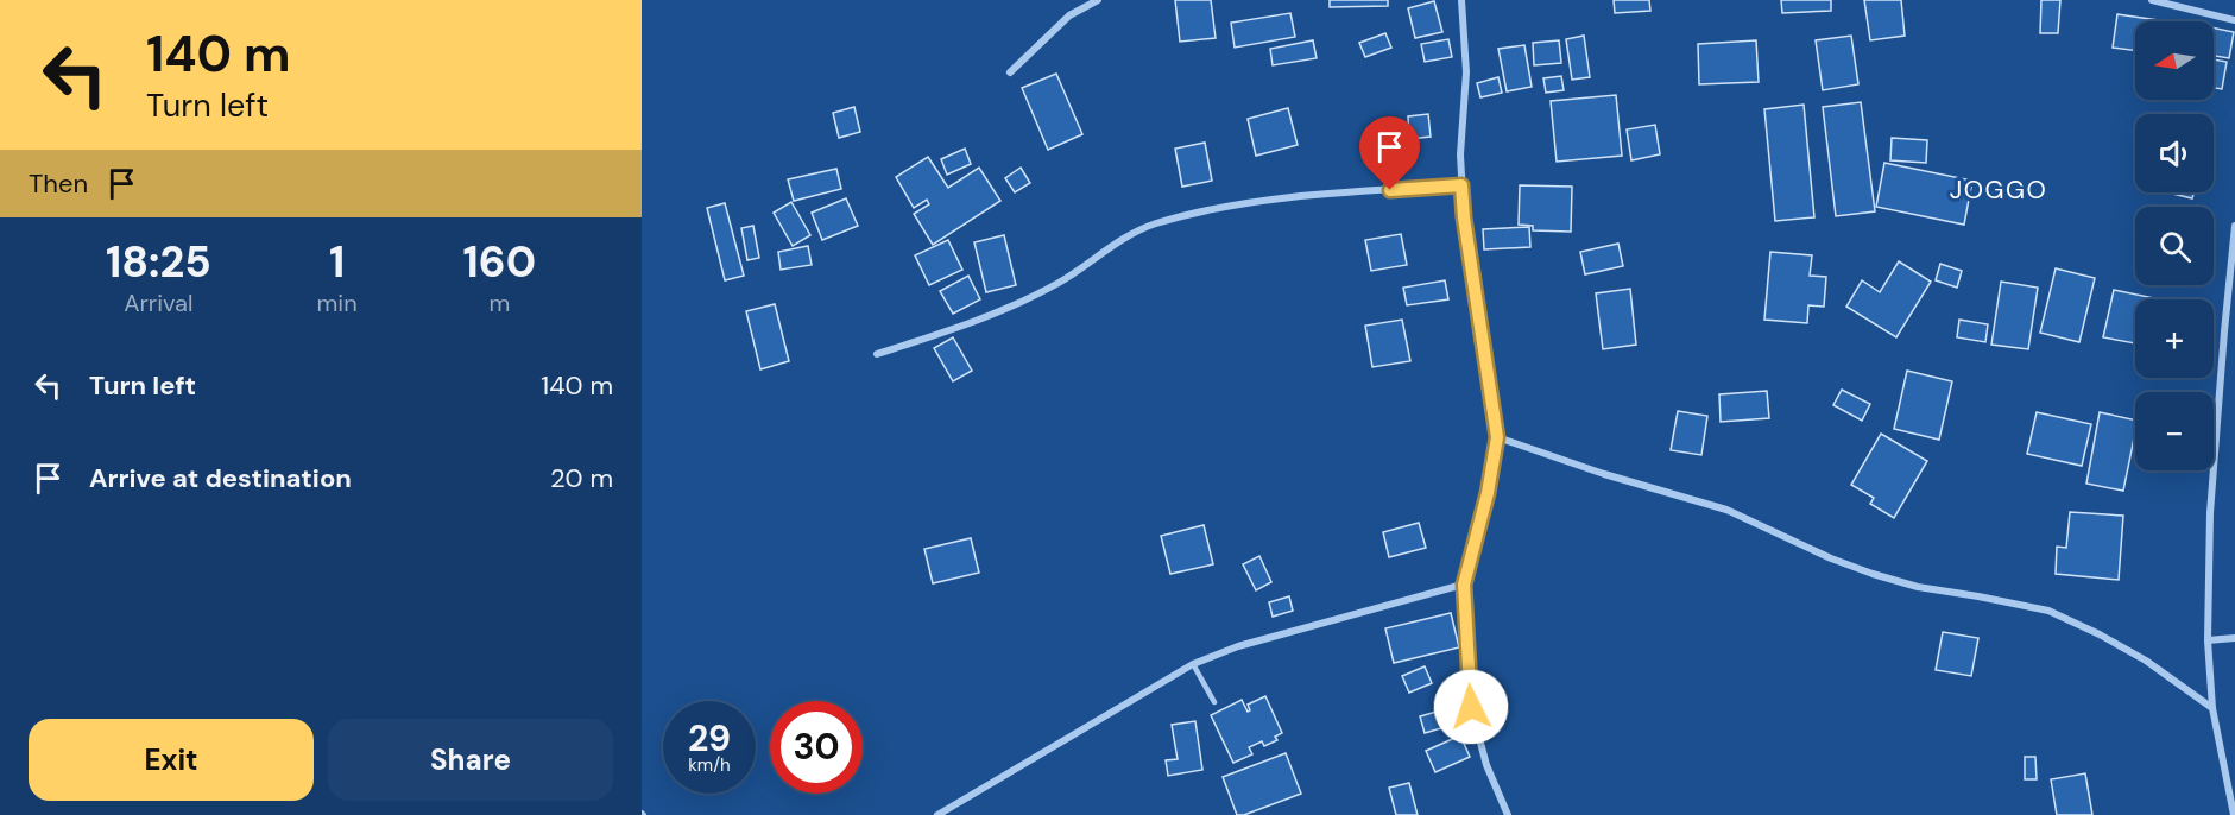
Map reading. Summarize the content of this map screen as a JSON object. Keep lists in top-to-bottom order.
{
  "districts": ["JOGGO"],
  "north": "left",
  "page": {
    "turn": ["140 m", "Turn left"],
    "map_buttons": ["+", "−"],
    "then": "Then",
    "eta": [
      "18:25",
      "Arrival",
      "1",
      "min",
      "160",
      "m"
    ],
    "list": [
      {
        "name": "Turn left",
        "value": "140 m"
      },
      {
        "name": "Arrive at destination",
        "value": "20 m"
      }
    ],
    "speed": "29 km/h",
    "limit": "30",
    "buttons": ["Exit", "Share"]
  }
}
